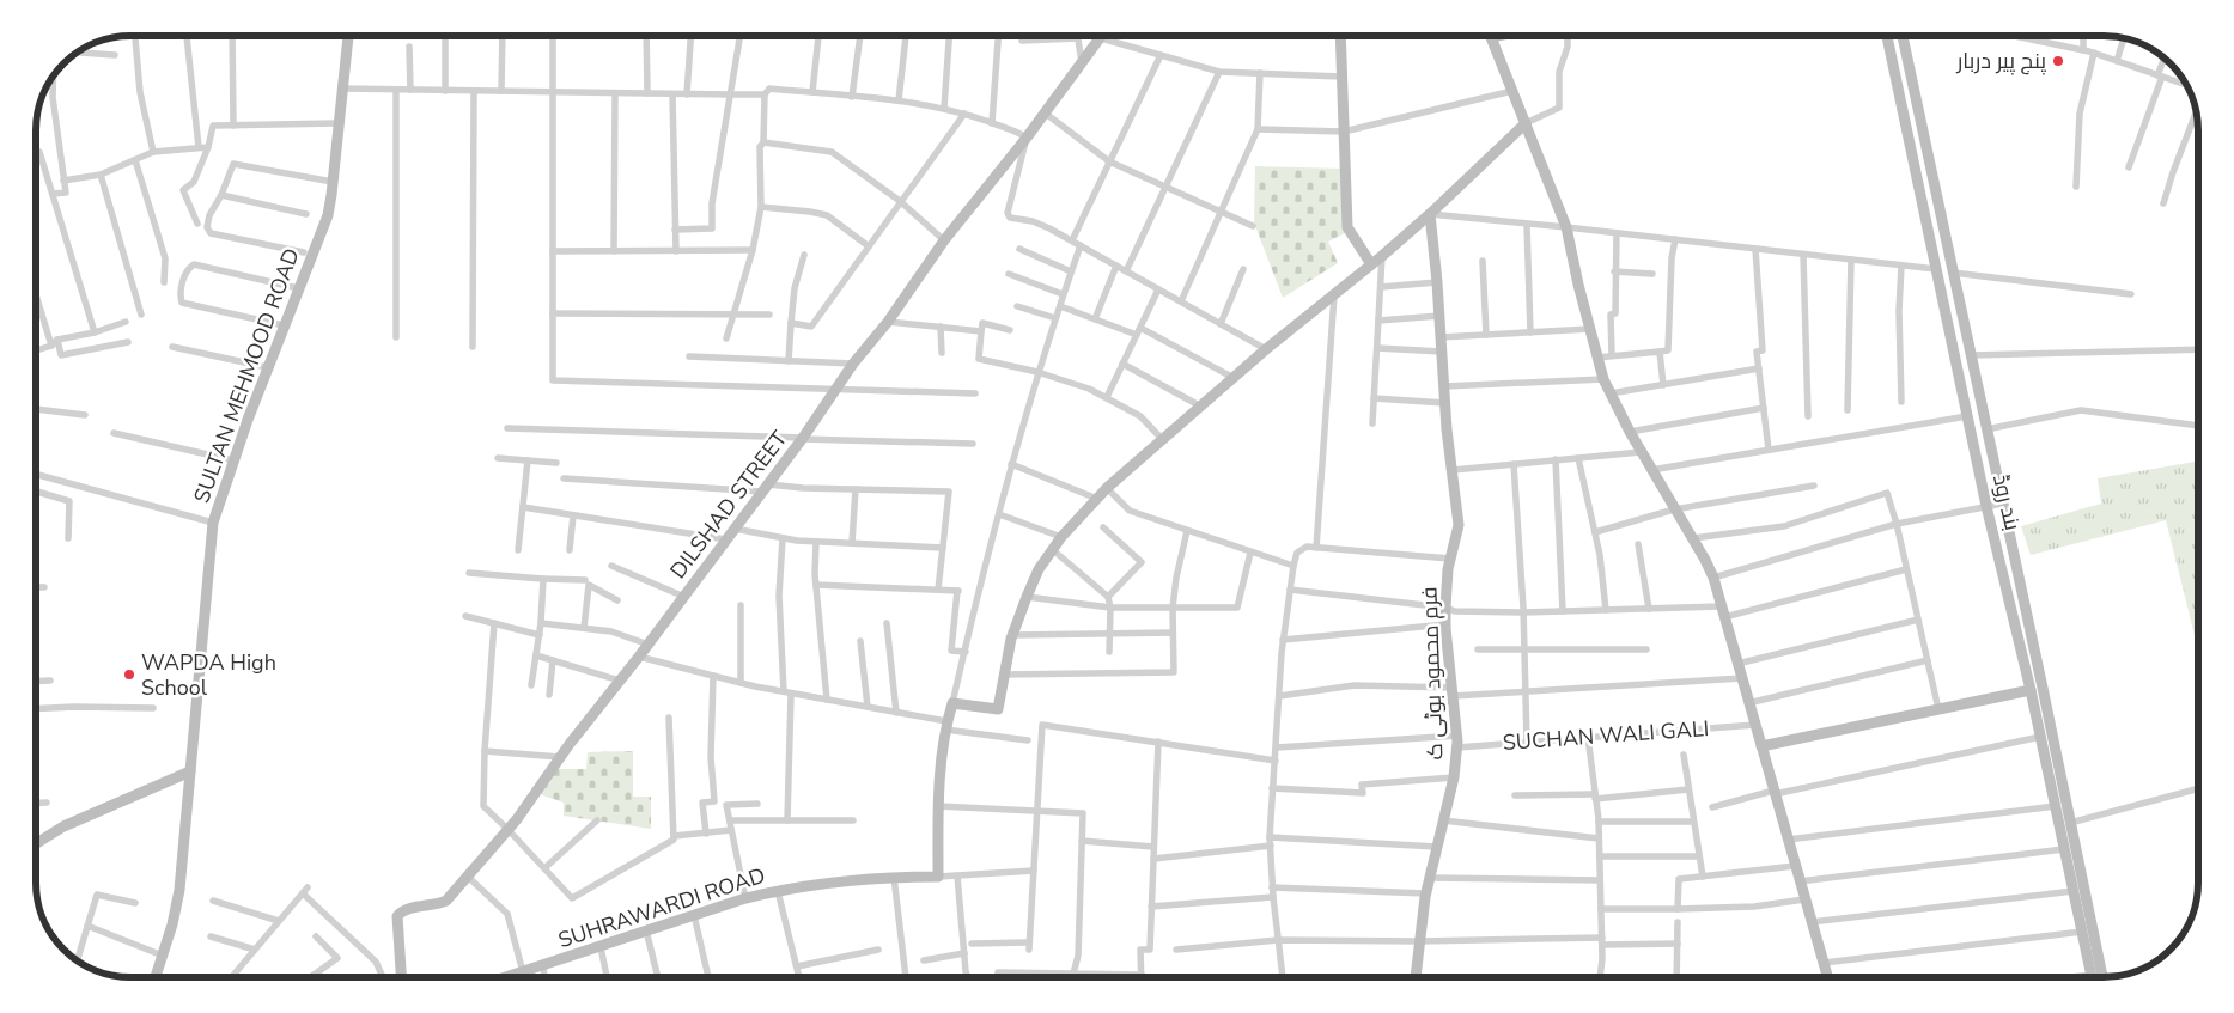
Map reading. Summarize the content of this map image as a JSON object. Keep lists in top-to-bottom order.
{
  "streets": {
    "street": [
      "SULTAN MEHMOOD ROAD",
      "بند روڈ",
      "DILSHAD STREET",
      "فرم محمود بوٹی ک",
      "SUCHAN WALI GALI",
      "SUHRAWARDI ROAD"
    ]
  },
  "crossings": [
    ["فرم محمود بوٹی ک", "SUCHAN WALI GALI"]
  ],
  "places": ["پنج پیر دربار", "WAPDA High School"]
}
